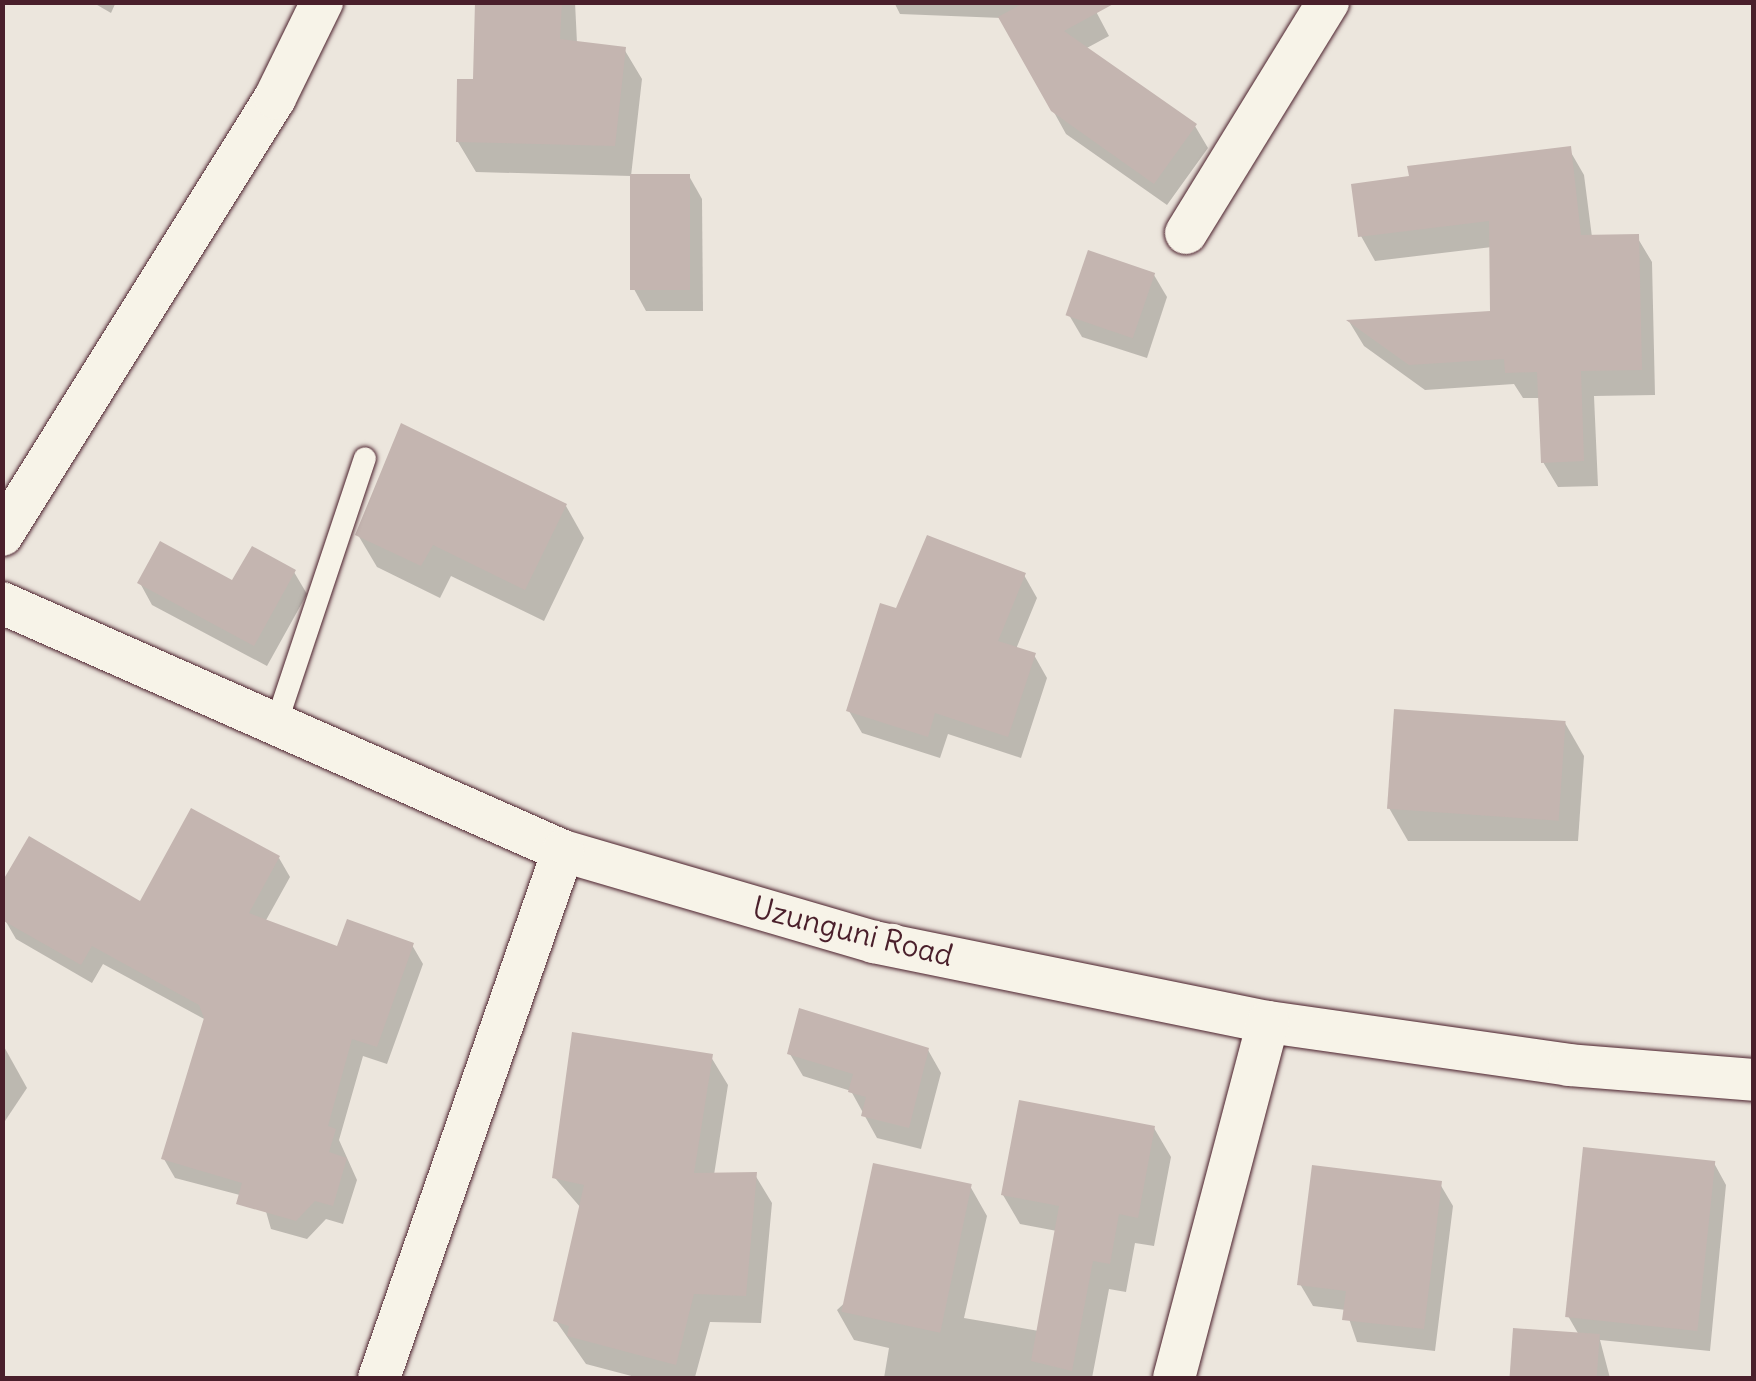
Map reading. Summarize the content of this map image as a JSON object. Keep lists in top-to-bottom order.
{
  "streets": {
    "street": ["Uzunguni Road"]
  }
}
